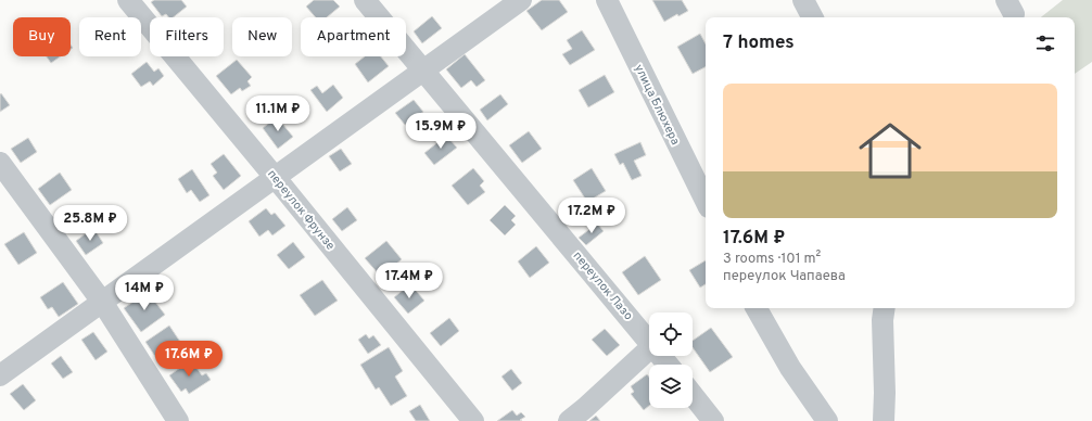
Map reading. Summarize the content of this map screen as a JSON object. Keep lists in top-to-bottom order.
{
  "streets": {
    "street": ["улица Блюхера", "переулок Фрунзе", "переулок Лазо"]
  },
  "page": {
    "chip": [
      "Buy",
      "Rent",
      "Filters",
      "New",
      "Apartment"
    ],
    "heading": "7 homes",
    "list": [
      {
        "name": "17.6M ₽",
        "note": "3 rooms · 101 m² · переулок Чапаева"
      }
    ],
    "price": [
      "11.1M ₽",
      "15.9M ₽",
      "17.2M ₽",
      "25.8M ₽",
      "17.4M ₽",
      "14M ₽",
      "17.6M ₽"
    ]
  }
}
